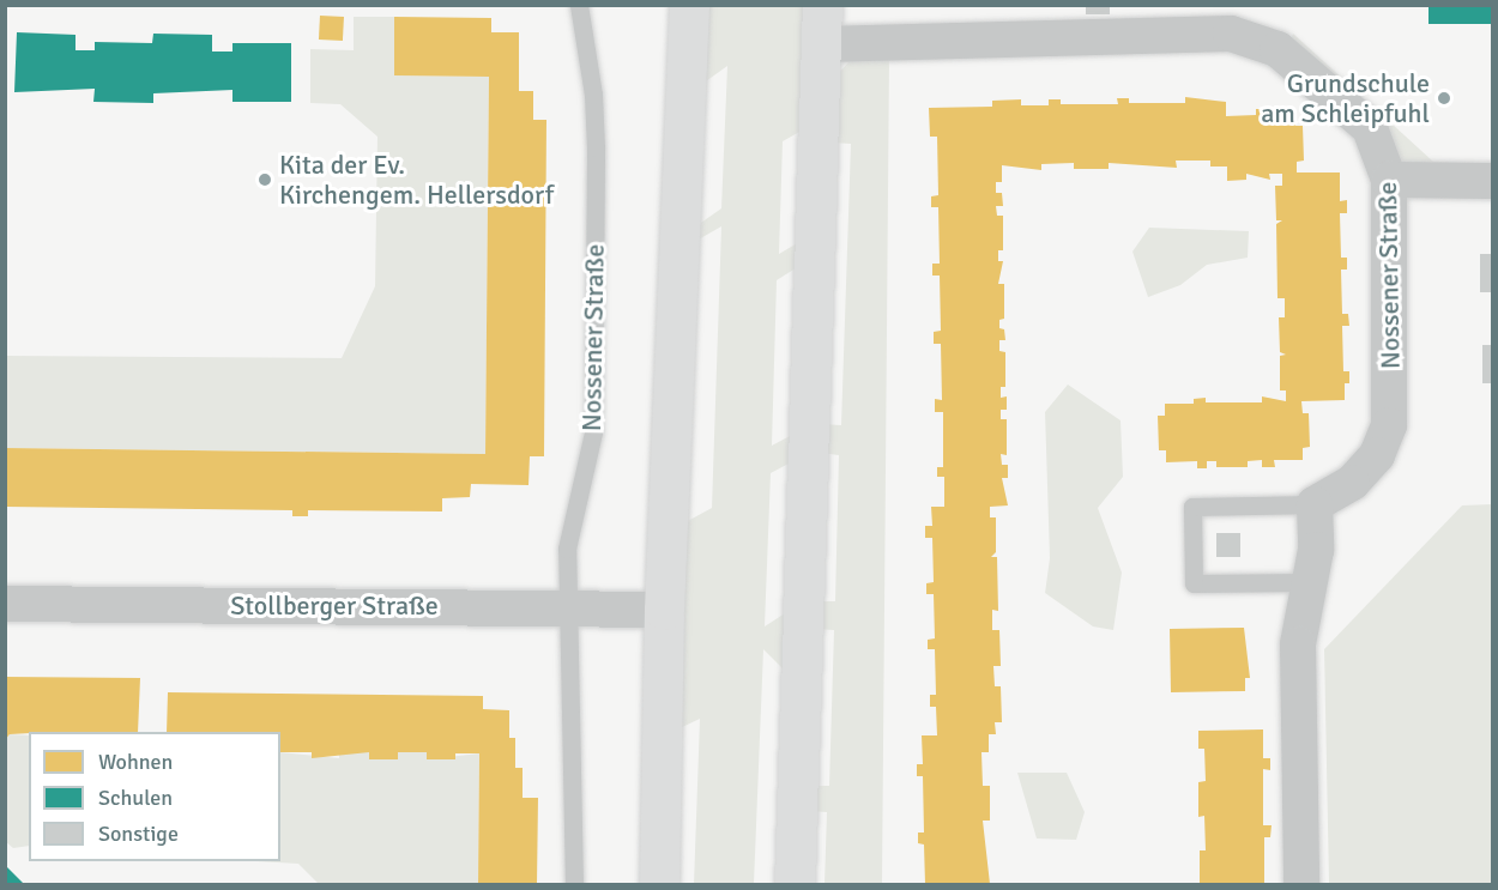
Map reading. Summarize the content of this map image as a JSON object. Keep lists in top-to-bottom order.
{
  "streets": {
    "street": ["Nossener Straße", "Stollberger Straße"]
  },
  "crossings": [
    ["Nossener Straße", "Stollberger Straße"]
  ],
  "places": ["Grundschule am Schleipfuhl", "Kita der Ev. Kirchengem. Hellersdorf"],
  "legend": ["Wohnen", "Schulen", "Sonstige"]
}
